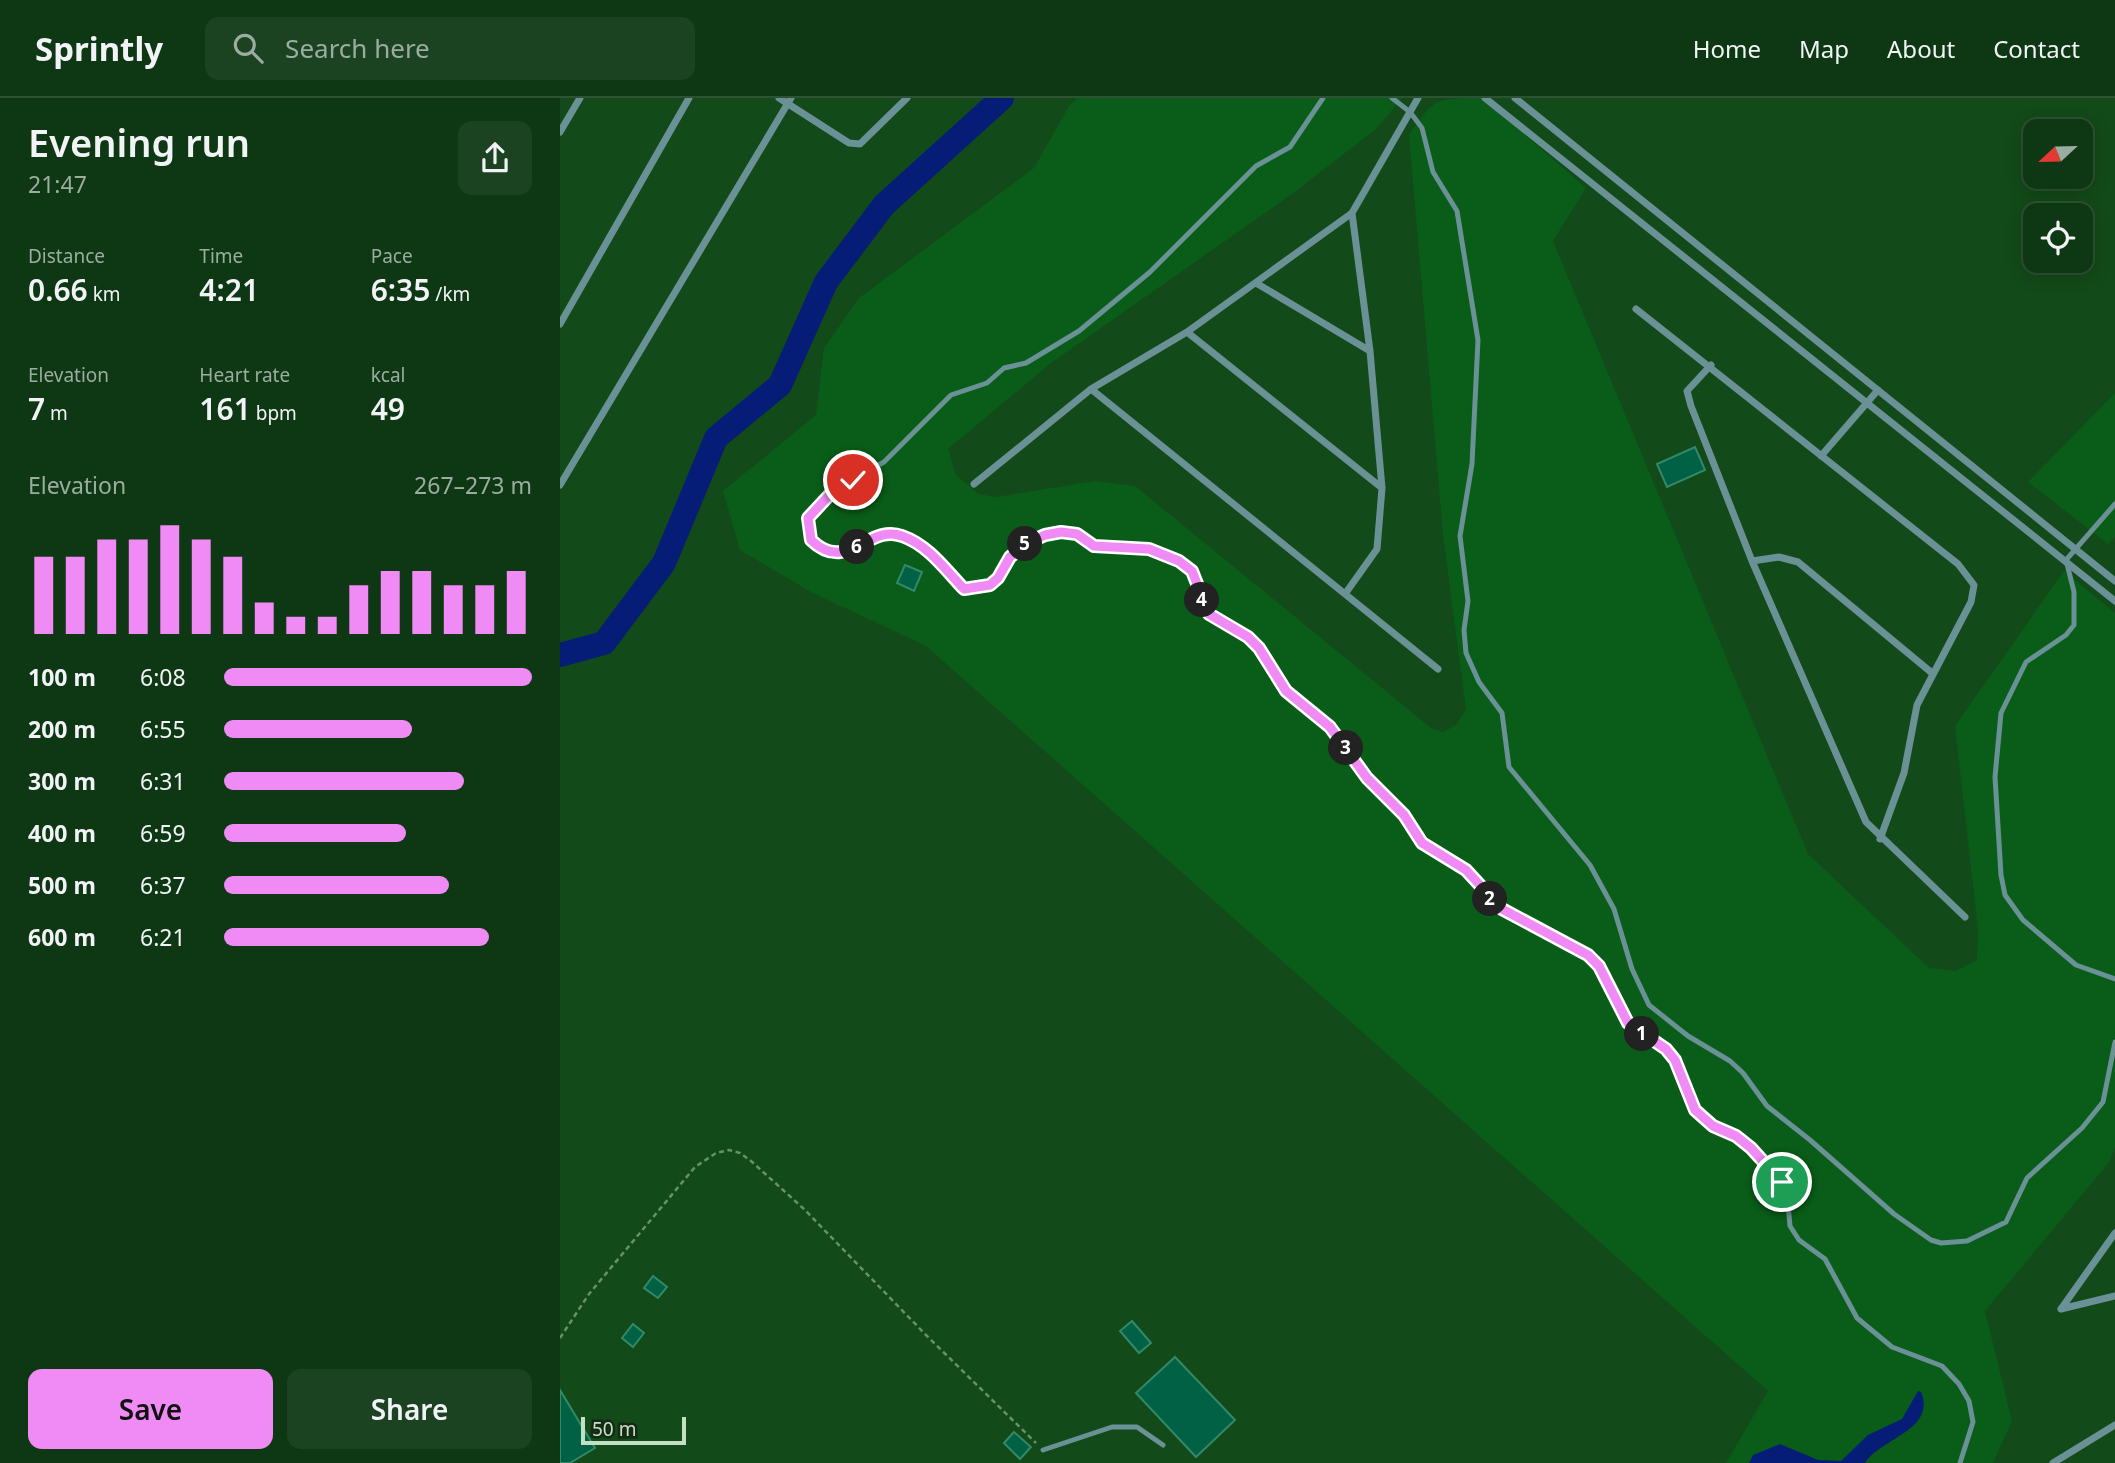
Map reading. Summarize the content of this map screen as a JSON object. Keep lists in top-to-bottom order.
{
  "scale_bar": "50 m",
  "north": "left",
  "page": {
    "header": "Sprintly",
    "search": "Search here",
    "nav": [
      "Home",
      "Map",
      "About",
      "Contact"
    ],
    "heading": ["Evening run", "21:47"],
    "stats": [
      ["Distance", "0.66 km"],
      ["Time", "4:21"],
      ["Pace", "6:35 /km"],
      ["Elevation", "7 m"],
      ["Heart rate", "161 bpm"],
      ["kcal", "49"]
    ],
    "chart": ["Elevation", "267–273 m"],
    "pins": [
      "5",
      "6",
      "4",
      "3",
      "2",
      "1"
    ],
    "list": [
      {
        "name": "100 m",
        "note": "6:08"
      },
      {
        "name": "200 m",
        "note": "6:55"
      },
      {
        "name": "300 m",
        "note": "6:31"
      },
      {
        "name": "400 m",
        "note": "6:59"
      },
      {
        "name": "500 m",
        "note": "6:37"
      },
      {
        "name": "600 m",
        "note": "6:21"
      }
    ],
    "buttons": ["Save", "Share"],
    "scale": "50 m"
  }
}
